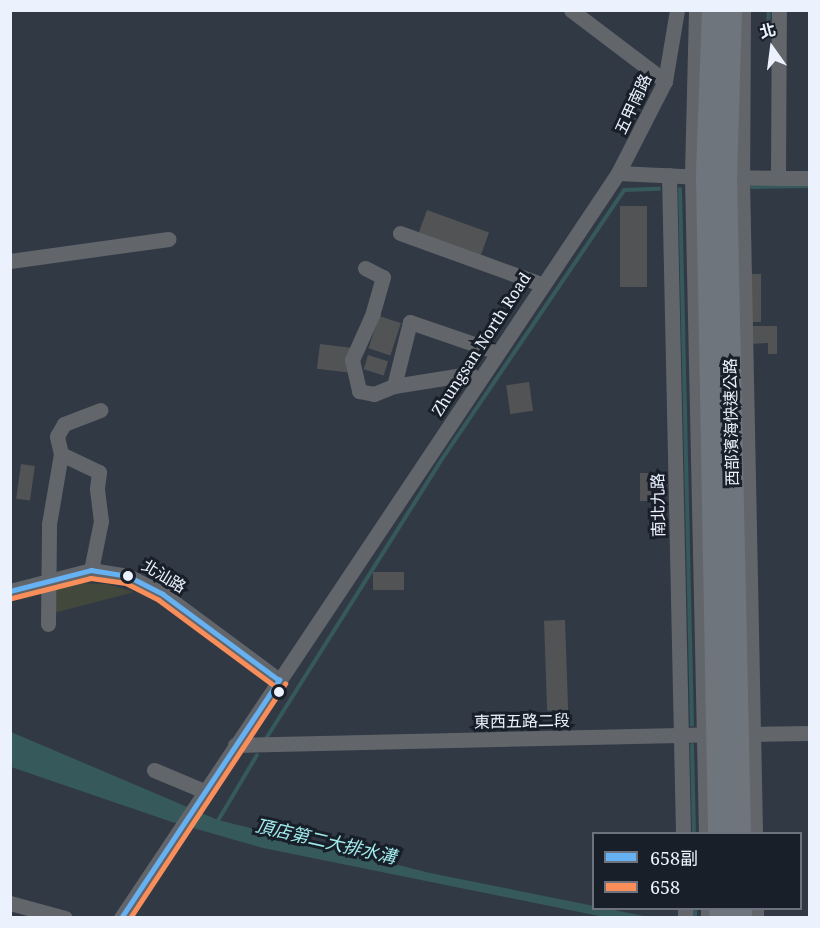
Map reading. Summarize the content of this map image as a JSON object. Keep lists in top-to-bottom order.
{
  "streets": {
    "highway": ["西部濱海快速公路"],
    "street": [
      "五甲南路",
      "Zhungsan North Road",
      "南北九路",
      "北汕路",
      "東西五路二段"
    ]
  },
  "crossings": [
    ["五甲南路", "Zhungsan North Road"],
    ["Zhungsan North Road", "北汕路"],
    ["Zhungsan North Road", "東西五路二段"],
    ["南北九路", "東西五路二段"]
  ],
  "water": ["頂店第二大排水溝"],
  "lines": ["transit line 658副", "transit line 658"],
  "legend": ["658副", "658"],
  "north": "top"
}
